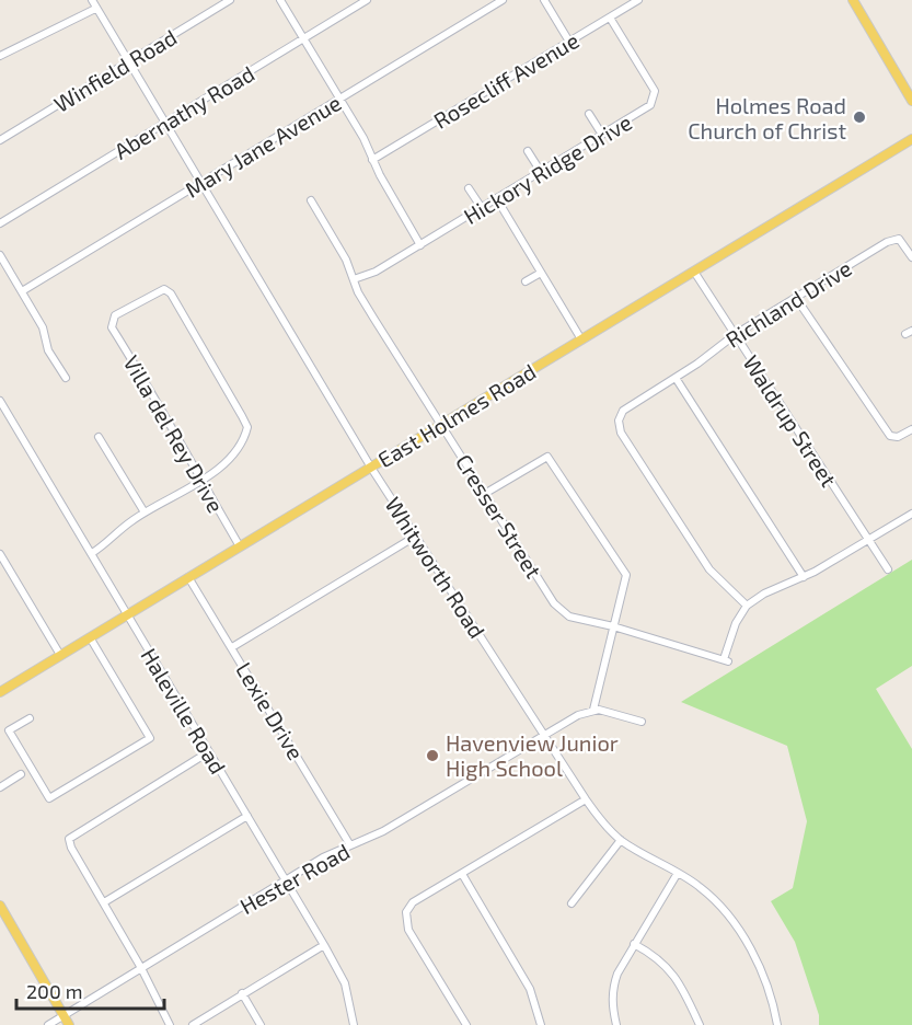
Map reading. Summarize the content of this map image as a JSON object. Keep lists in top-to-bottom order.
{
  "streets": {
    "main road": ["East Holmes Road"],
    "street": [
      "Winfield Road",
      "Rosecliff Avenue",
      "Abernathy Road",
      "Mary Jane Avenue",
      "Hickory Ridge Drive",
      "Richland Drive",
      "Waldrup Street",
      "Villa del Rey Drive",
      "Cresser Street",
      "Whitworth Road",
      "Haleville Road",
      "Lexie Drive",
      "Hester Road"
    ]
  },
  "crossings": [
    ["Winfield Road", "Whitworth Road"],
    ["Rosecliff Avenue", "Hickory Ridge Drive"],
    ["Abernathy Road", "Whitworth Road"],
    ["Mary Jane Avenue", "Whitworth Road"],
    ["Hickory Ridge Drive", "Cresser Street"],
    ["Richland Drive", "Waldrup Street"],
    ["Richland Drive", "Cresser Street"],
    ["East Holmes Road", "Waldrup Street"],
    ["East Holmes Road", "Villa del Rey Drive"],
    ["East Holmes Road", "Cresser Street"],
    ["East Holmes Road", "Whitworth Road"],
    ["East Holmes Road", "Haleville Road"],
    ["East Holmes Road", "Lexie Drive"],
    ["Whitworth Road", "Hester Road"],
    ["Haleville Road", "Hester Road"],
    ["Lexie Drive", "Hester Road"]
  ],
  "places": ["Holmes Road Church of Christ", "Havenview Junior High School"],
  "scale_bar": "200 m"
}
